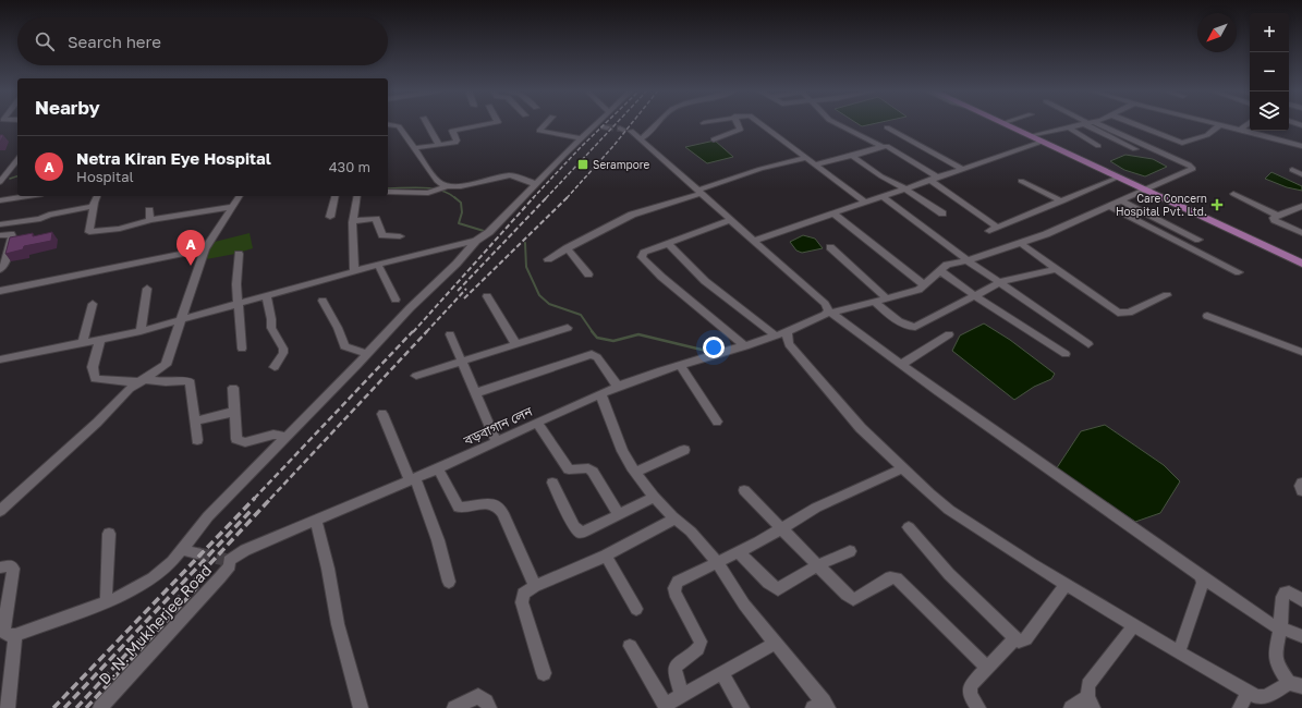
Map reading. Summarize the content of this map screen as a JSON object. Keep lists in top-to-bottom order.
{
  "streets": {
    "street": ["বড়বাগান লেন", "D. N. Mukherjee Road"]
  },
  "crossings": [
    ["বড়বাগান লেন", "D. N. Mukherjee Road"]
  ],
  "places": {
    "transit": ["Serampore"],
    "health": ["Care Concern Hospital Pvt. Ltd."]
  },
  "north": "bottom left",
  "page": {
    "map_buttons": ["+", "−"],
    "search": "Search here",
    "heading": "Nearby",
    "list": [
      {
        "mark": "A",
        "name": "Netra Kiran Eye Hospital",
        "note": "Hospital",
        "value": "430 m"
      }
    ],
    "pins": "A"
  }
}
